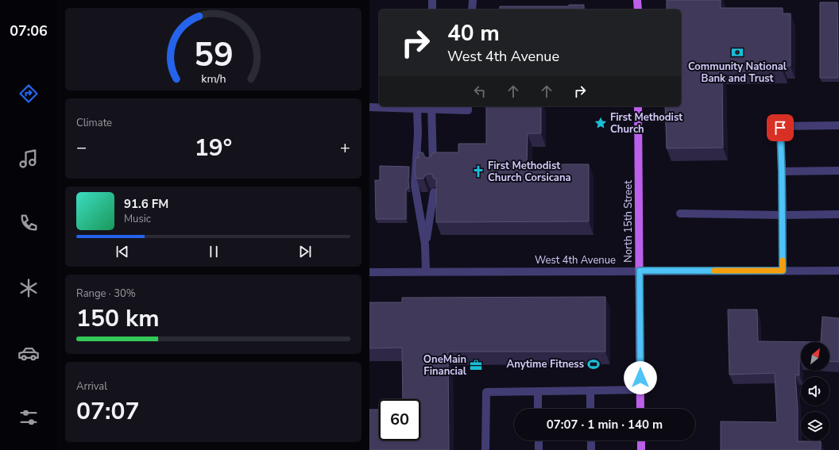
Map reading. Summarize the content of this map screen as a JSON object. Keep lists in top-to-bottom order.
{
  "streets": {
    "main road": ["North 15th Street"],
    "street": ["West 4th Avenue"]
  },
  "crossings": [
    ["North 15th Street", "West 4th Avenue"]
  ],
  "places": {
    "bank": ["Community National Bank and Trust"],
    "place": ["First Methodist Church"],
    "church": ["First Methodist Church Corsicana"],
    "sports": ["Anytime Fitness"],
    "office": ["OneMain Financial"]
  },
  "north": "top right",
  "page": {
    "tabs": "07:06",
    "turn": ["40 m", "West 4th Avenue"],
    "tile": [
      "Climate",
      ["Range · 30%", "150 km"],
      ["Arrival", "07:07"]
    ],
    "heat": ["−", "19°", "+"],
    "song": ["91.6 FM", "Music"],
    "limit": "60",
    "trip": "07:07 · 1 min · 140 m",
    "gauge": ["59", "km/h"]
  }
}
